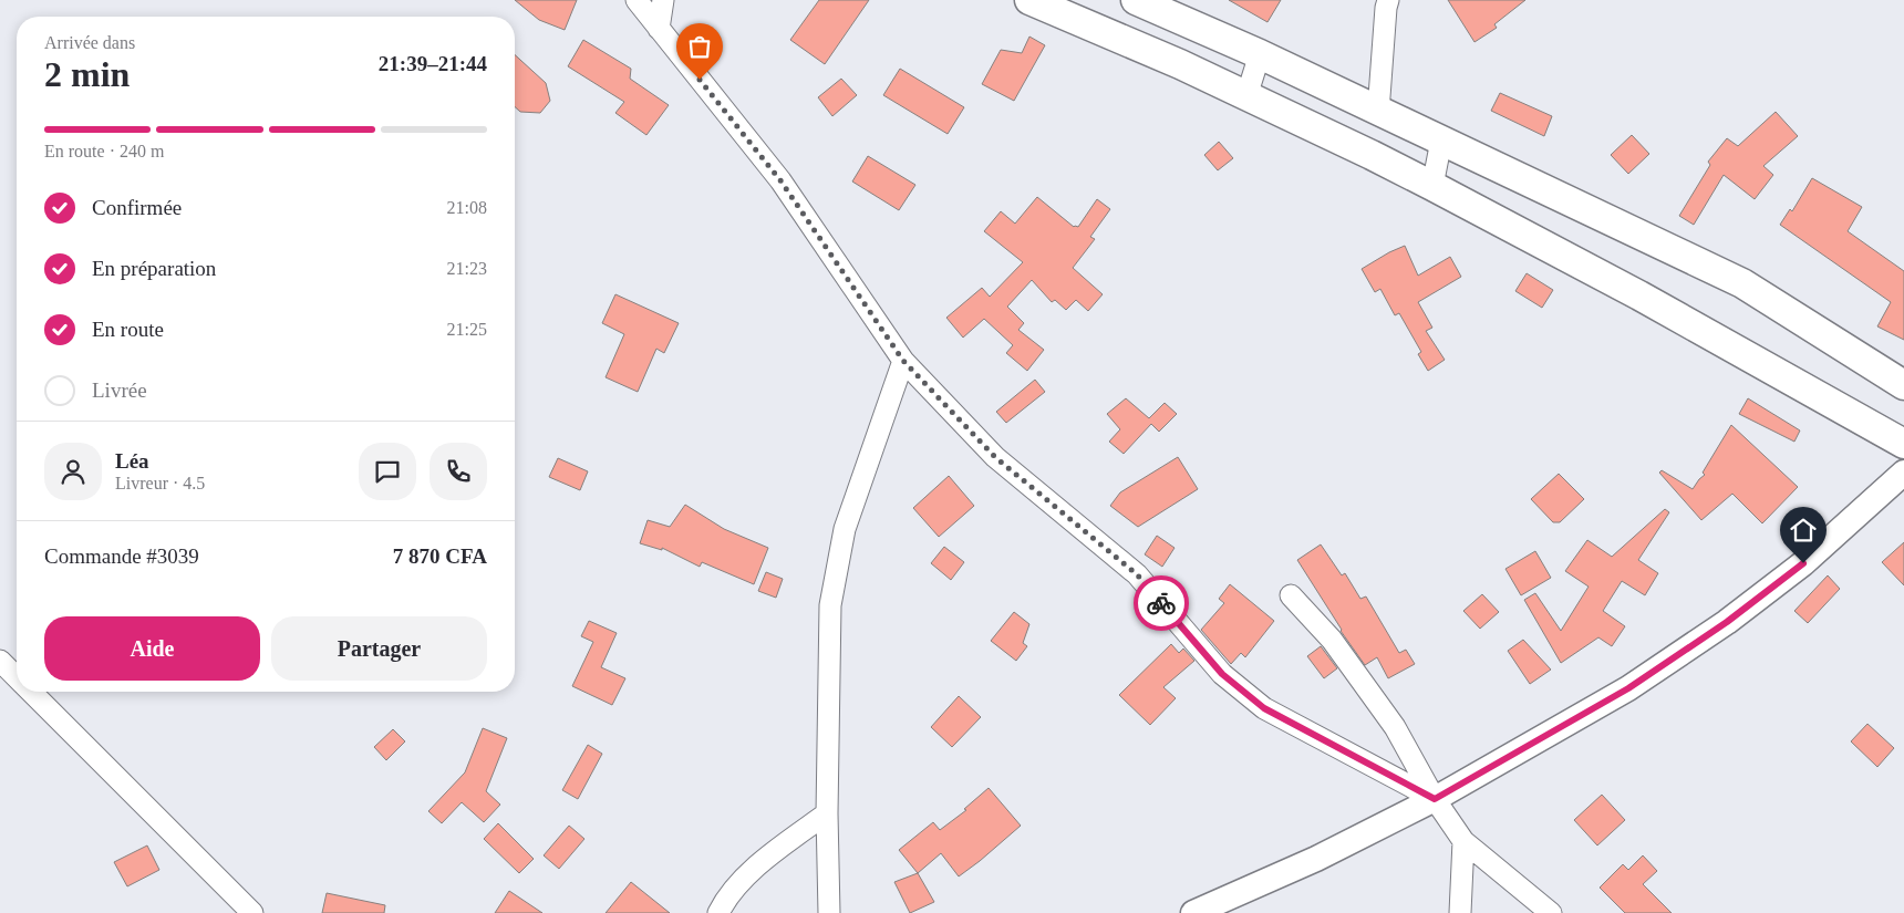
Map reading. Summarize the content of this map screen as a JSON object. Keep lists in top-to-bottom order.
{
  "page": {
    "heading": ["2 min", "Arrivée dans", "21:39–21:44"],
    "panel": [
      "Léa",
      "Livreur · 4.5",
      "Commande #3039",
      "7 870 CFA"
    ],
    "bar": "En route · 240 m",
    "list": [
      ["Confirmée", "21:08"],
      ["En préparation", "21:23"],
      ["En route", "21:25"],
      "Livrée"
    ],
    "buttons": ["Aide", "Partager"]
  }
}
